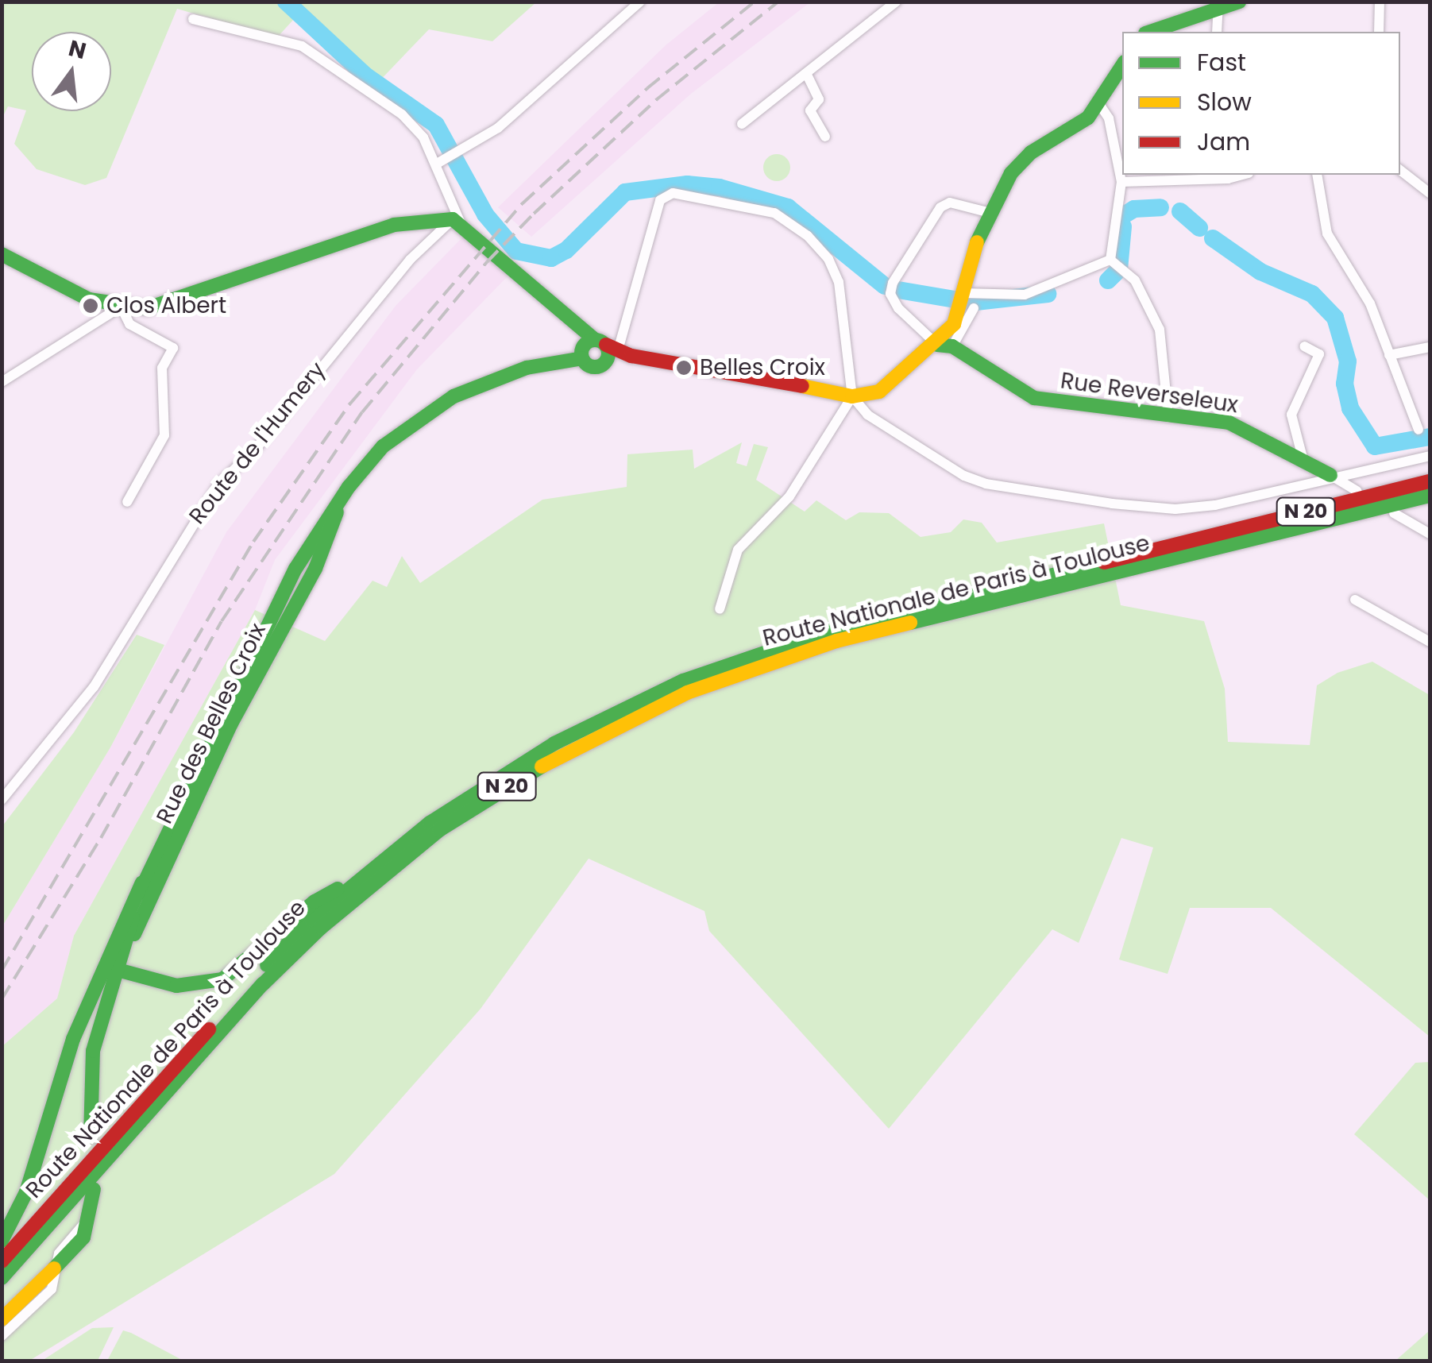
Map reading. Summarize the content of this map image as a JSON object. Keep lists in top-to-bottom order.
{
  "streets": {
    "main road": [
      "Rue Reverseleux",
      "N 20",
      "Route Nationale de Paris à Toulouse",
      "Rue des Belles Croix"
    ],
    "street": ["Route de l'Humery"]
  },
  "places": ["Clos Albert", "Belles Croix"],
  "legend": ["Fast", "Slow", "Jam"],
  "north": "top"
}
